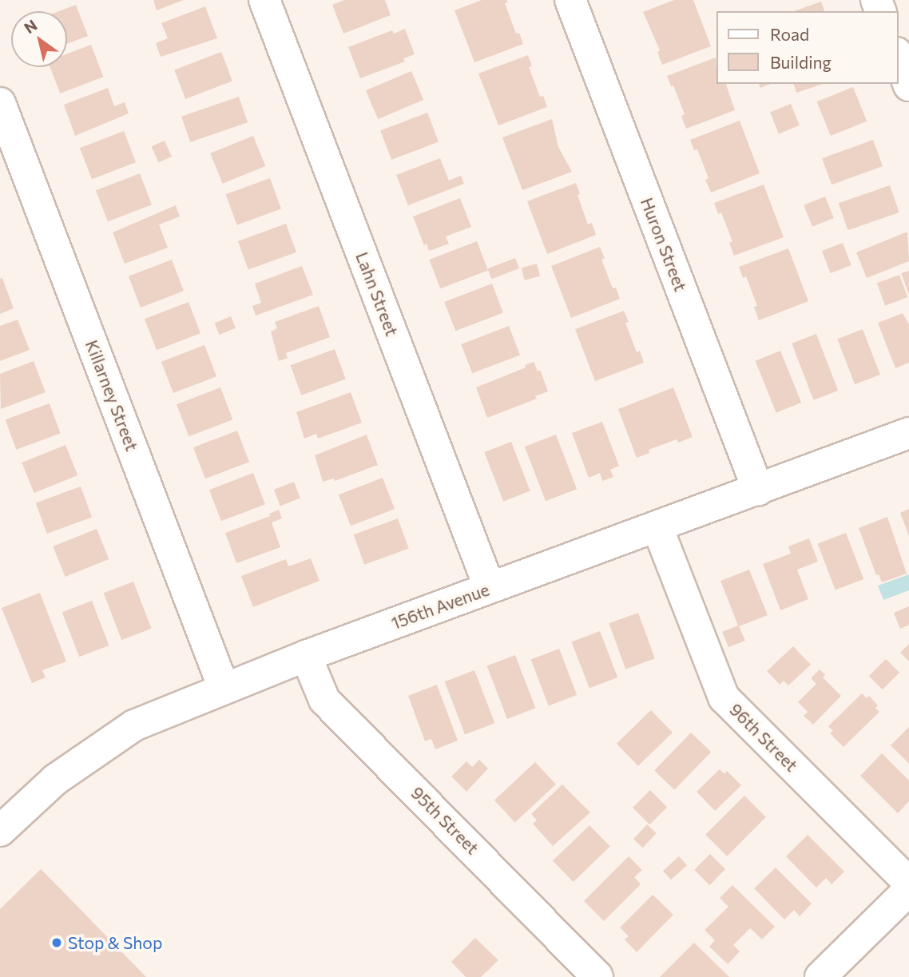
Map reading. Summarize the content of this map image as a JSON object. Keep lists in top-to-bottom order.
{
  "streets": {
    "street": [
      "Huron Street",
      "Lahn Street",
      "Killarney Street",
      "156th Avenue",
      "96th Street",
      "95th Street"
    ]
  },
  "crossings": [
    ["Huron Street", "156th Avenue"],
    ["Lahn Street", "156th Avenue"],
    ["Killarney Street", "156th Avenue"],
    ["156th Avenue", "96th Street"],
    ["156th Avenue", "95th Street"]
  ],
  "places": ["Stop & Shop"],
  "legend": ["Road", "Building"],
  "north": "top left"
}
